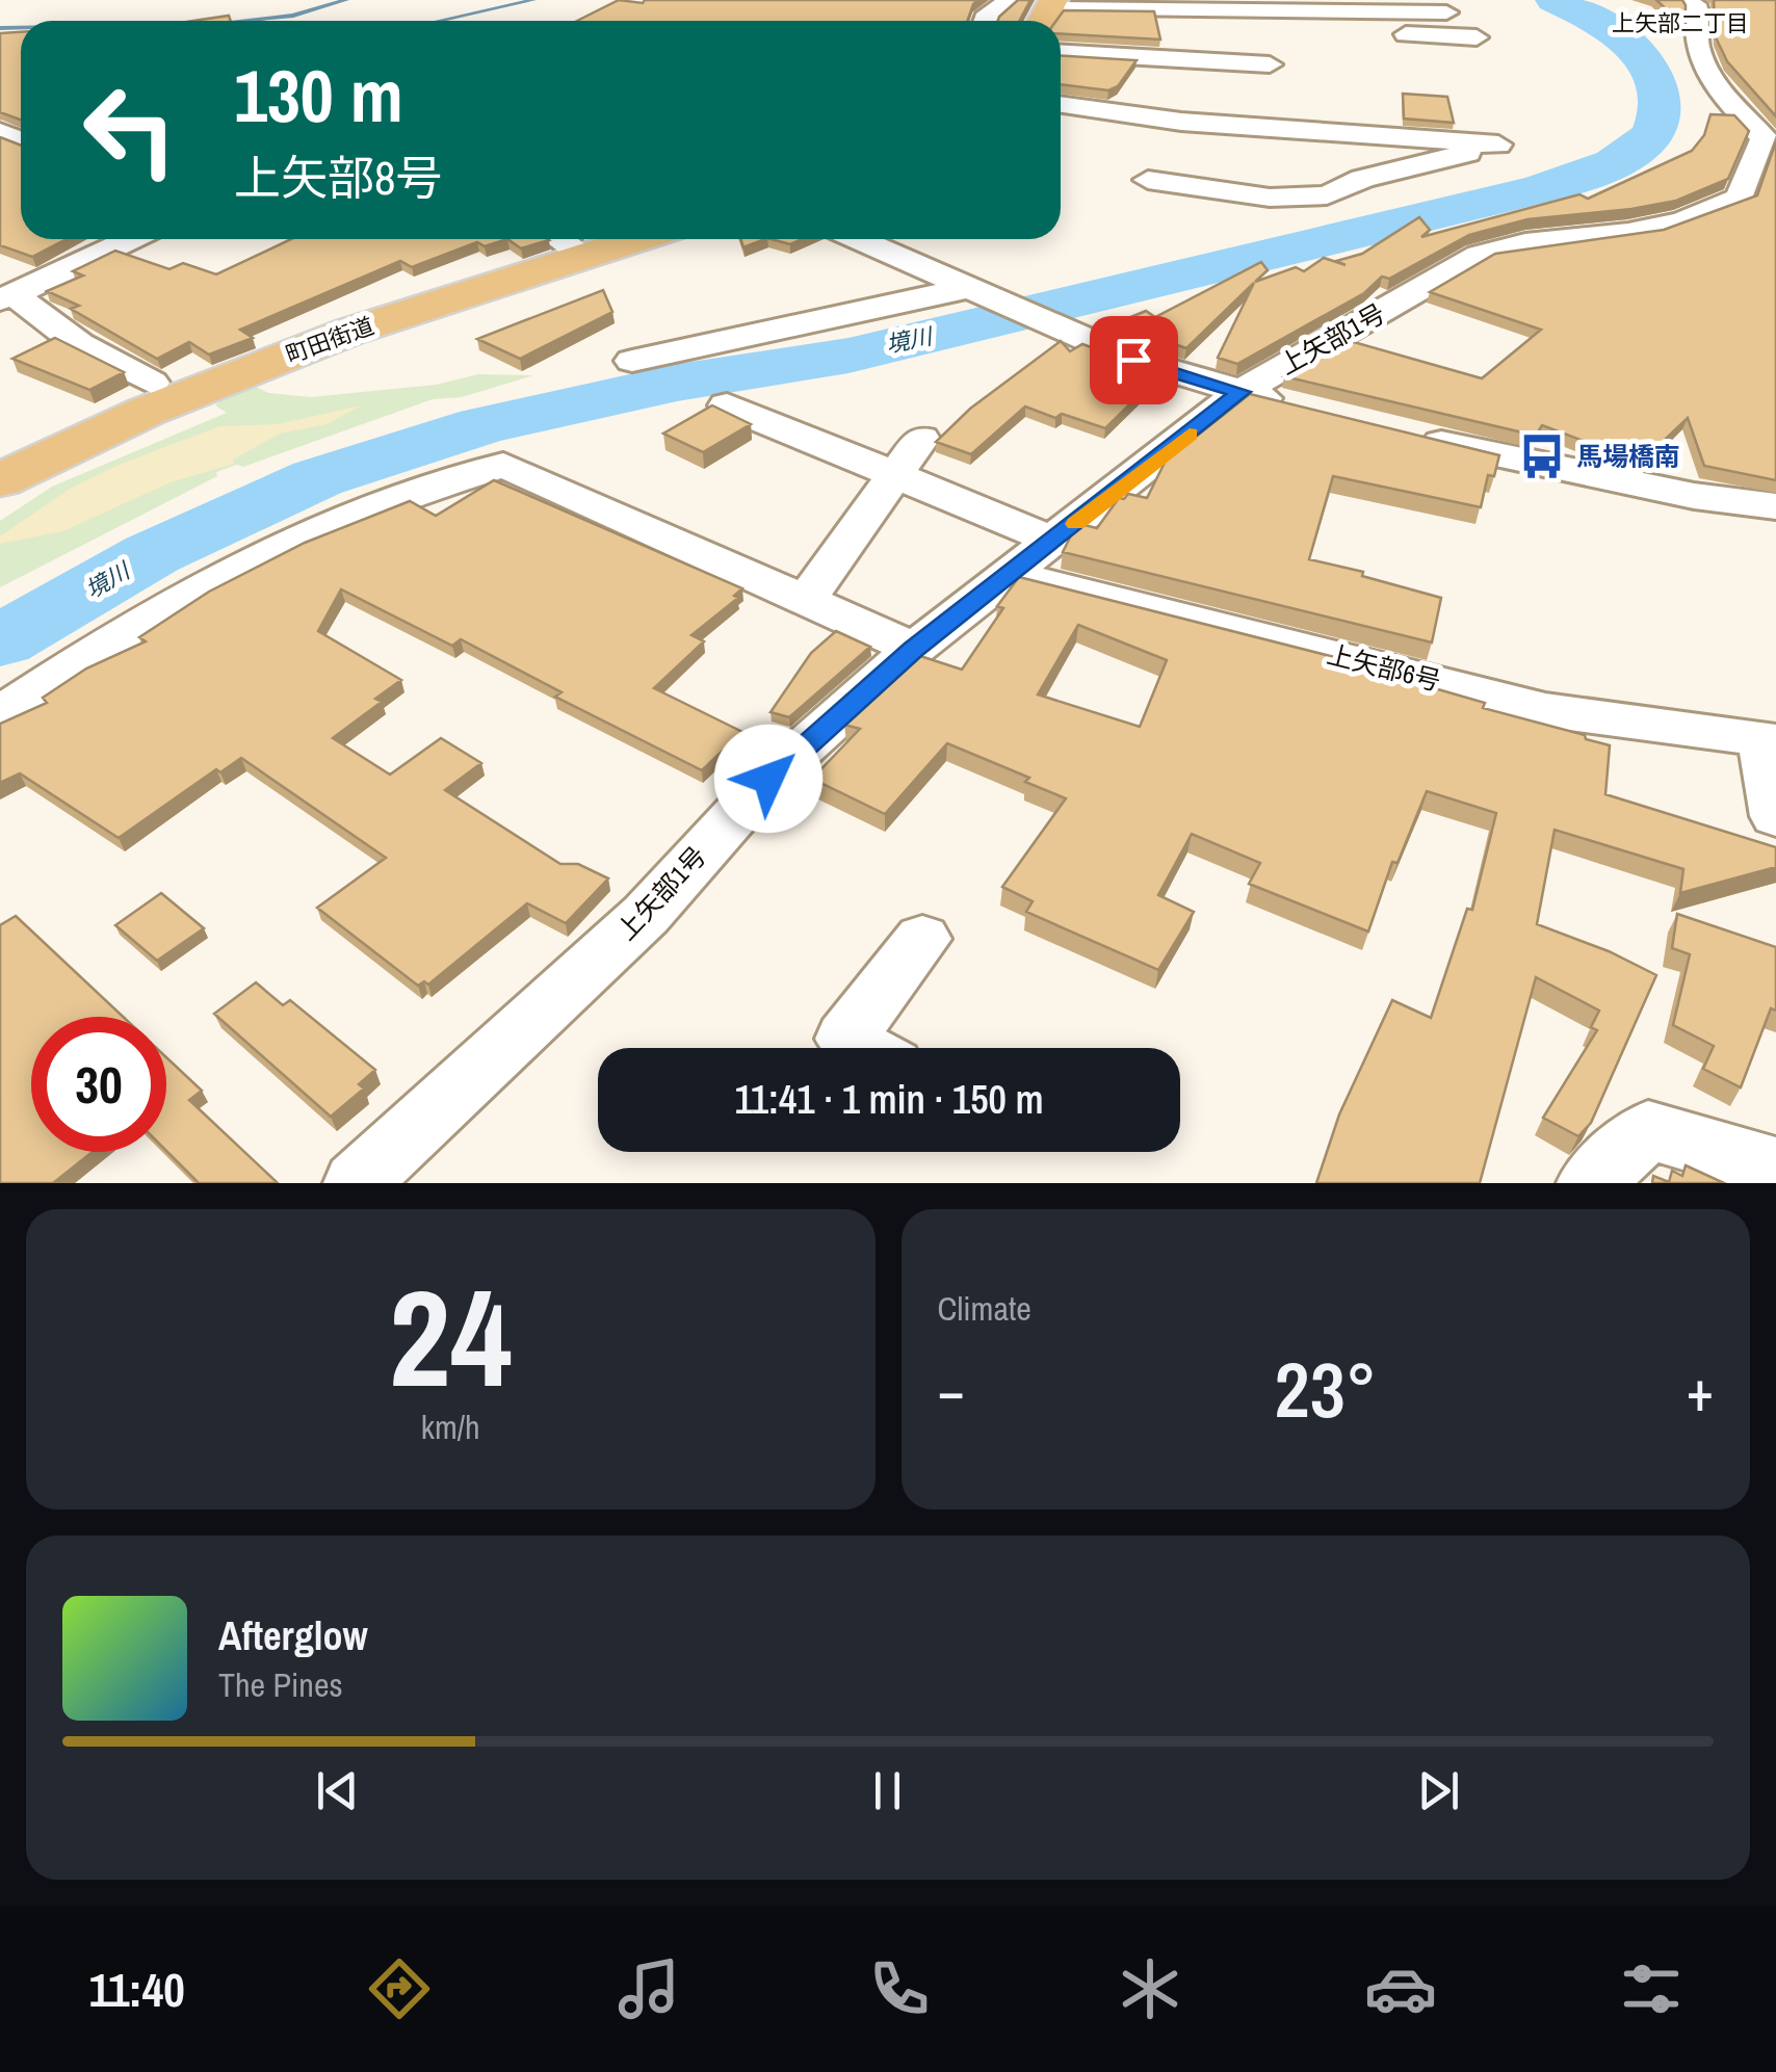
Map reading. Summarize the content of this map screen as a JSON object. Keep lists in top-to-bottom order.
{
  "streets": {
    "main road": ["町田街道"],
    "street": ["上矢部1号", "上矢部6号"]
  },
  "crossings": [
    ["上矢部1号", "上矢部6号"]
  ],
  "districts": ["上矢部二丁目"],
  "water": ["境川"],
  "places": {
    "bus stop": ["馬場橋南"]
  },
  "page": {
    "turn": ["130 m", "上矢部8号"],
    "limit": "30",
    "trip": "11:41 · 1 min · 150 m",
    "tile": [
      ["24", "km/h"],
      "Climate"
    ],
    "heat": ["−", "23°", "+"],
    "song": ["Afterglow", "The Pines"],
    "tabs": "11:40"
  }
}
